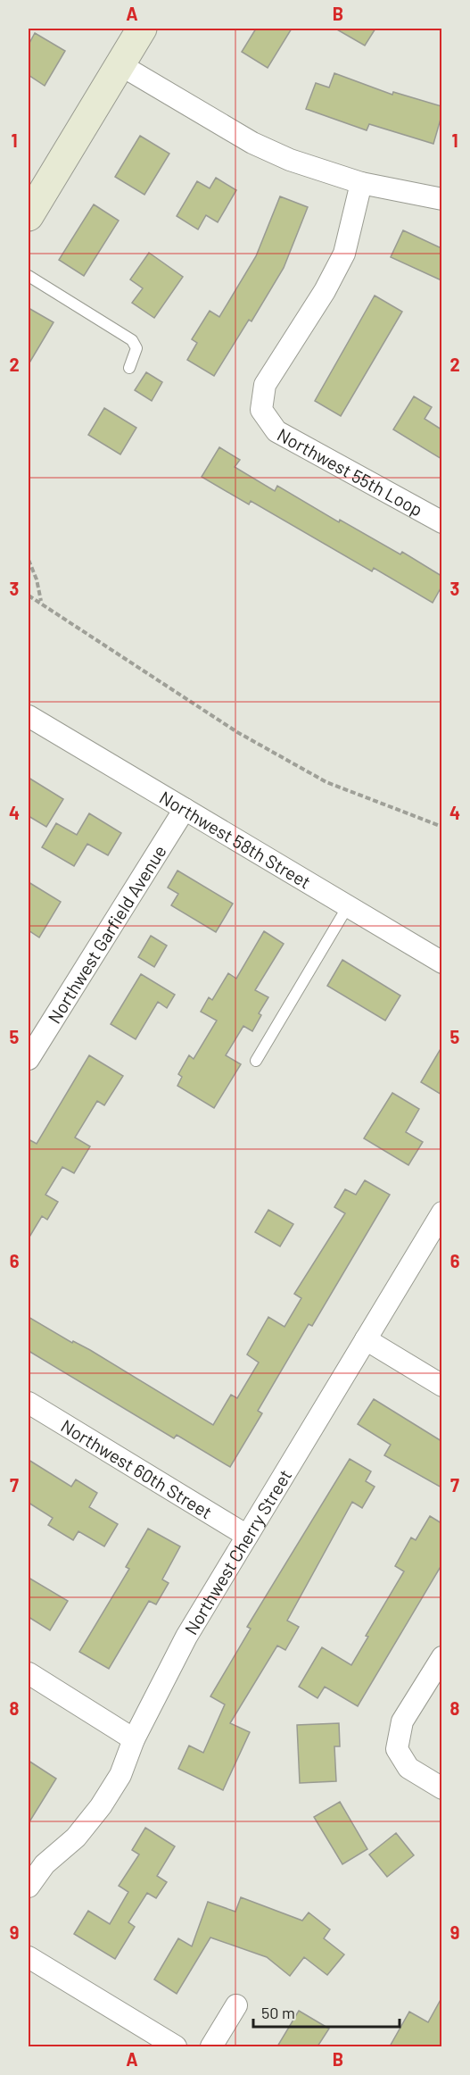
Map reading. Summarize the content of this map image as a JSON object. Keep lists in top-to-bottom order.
{
  "streets": {
    "street": [
      "Northwest 55th Loop",
      "Northwest 58th Street",
      "Northwest Garfield Avenue",
      "Northwest 60th Street",
      "Northwest Cherry Street"
    ]
  },
  "crossings": [
    ["Northwest 58th Street", "Northwest Garfield Avenue"],
    ["Northwest 60th Street", "Northwest Cherry Street"]
  ],
  "scale_bar": "50 m",
  "grid": {
    "columns": ["A", "B"],
    "rows": [
      "1",
      "2",
      "3",
      "4",
      "5",
      "6",
      "7",
      "8",
      "9"
    ]
  }
}
